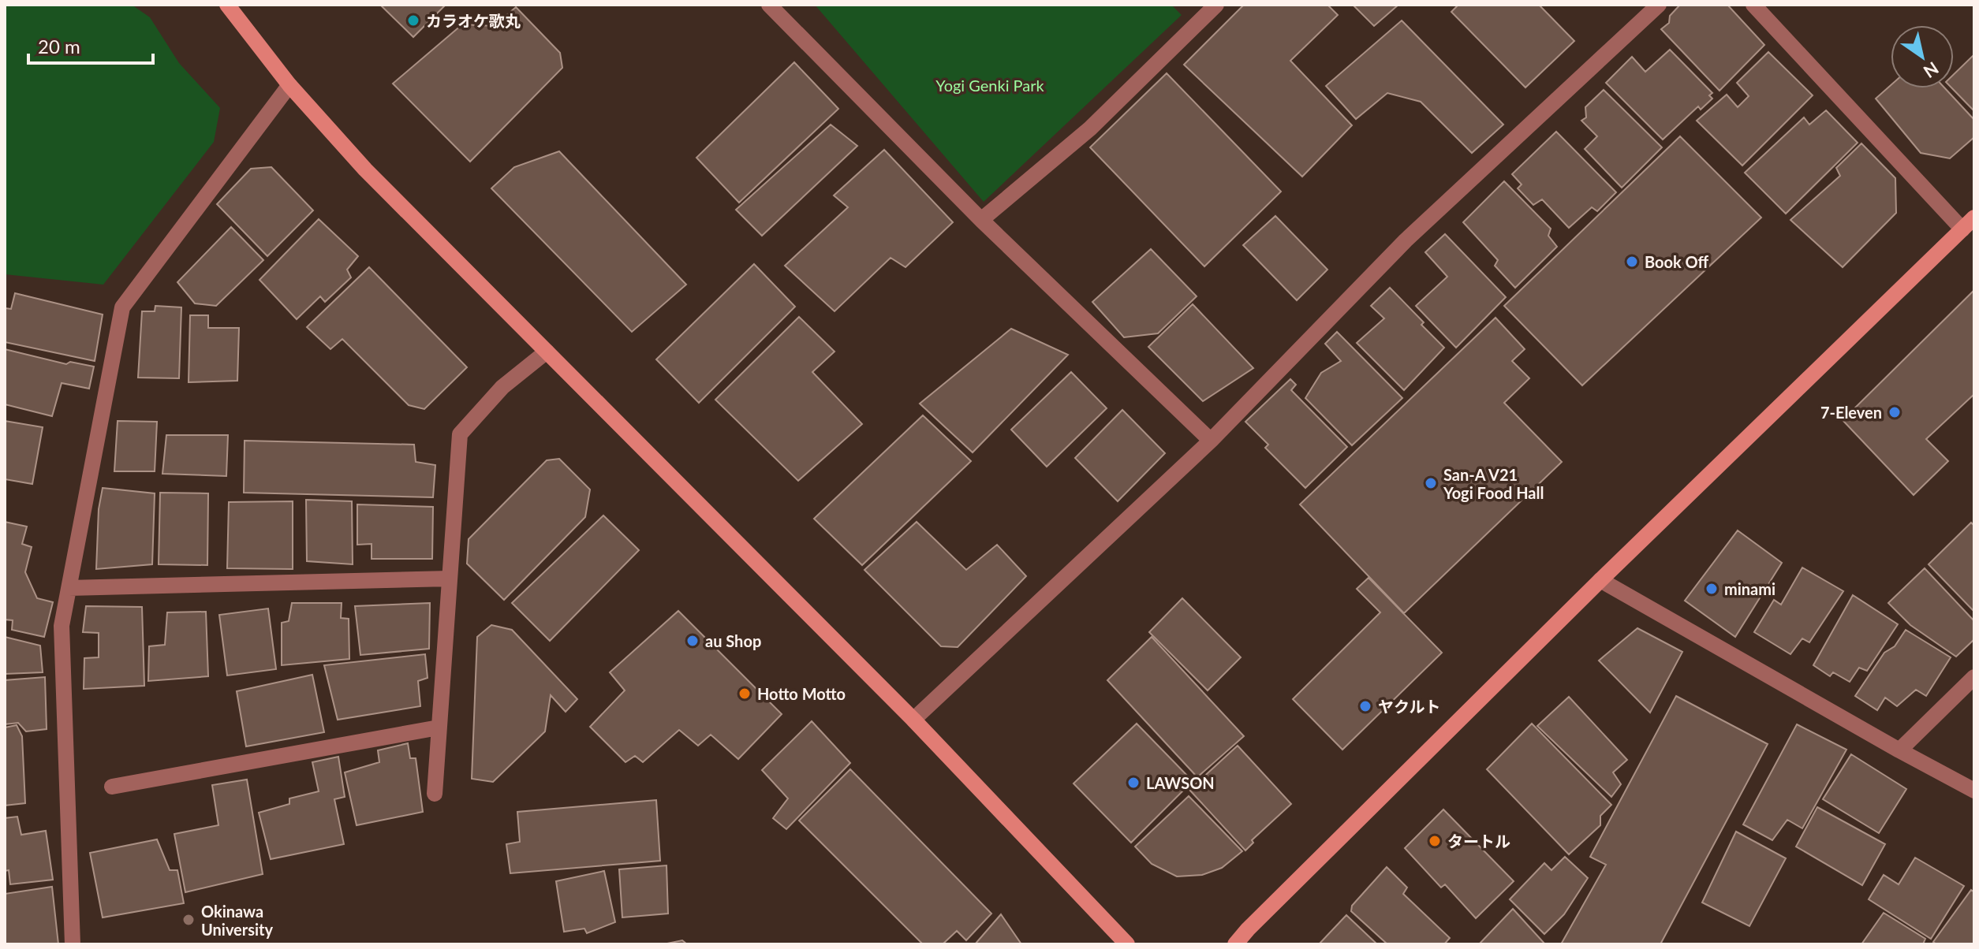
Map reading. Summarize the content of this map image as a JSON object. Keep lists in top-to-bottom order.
{
  "parks": ["Yogi Genki Park"],
  "places": [
    "カラオケ歌丸",
    "Book Off",
    "7-Eleven",
    "San-A V21 Yogi Food Hall",
    "minami",
    "au Shop",
    "Hotto Motto",
    "ヤクルト",
    "LAWSON",
    "タートル",
    "Okinawa University"
  ],
  "scale_bar": "20 m",
  "north": "bottom right"
}
